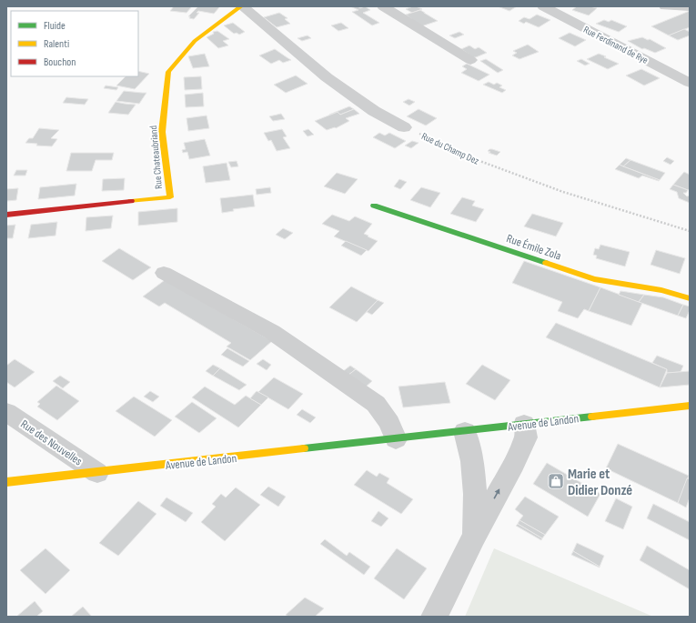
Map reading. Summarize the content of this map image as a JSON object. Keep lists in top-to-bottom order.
{
  "streets": {
    "street": [
      "Rue Ferdinand de Rye",
      "Rue Chateaubriand",
      "Rue Émile Zola",
      "Avenue de Landon",
      "Rue des Nouvelles"
    ],
    "path": ["Rue du Champ Dez"]
  },
  "crossings": [
    ["Avenue de Landon", "Rue des Nouvelles"]
  ],
  "places": {
    "shop": ["Marie et Didier Donzé"]
  },
  "legend": ["Fluide", "Ralenti", "Bouchon"]
}
